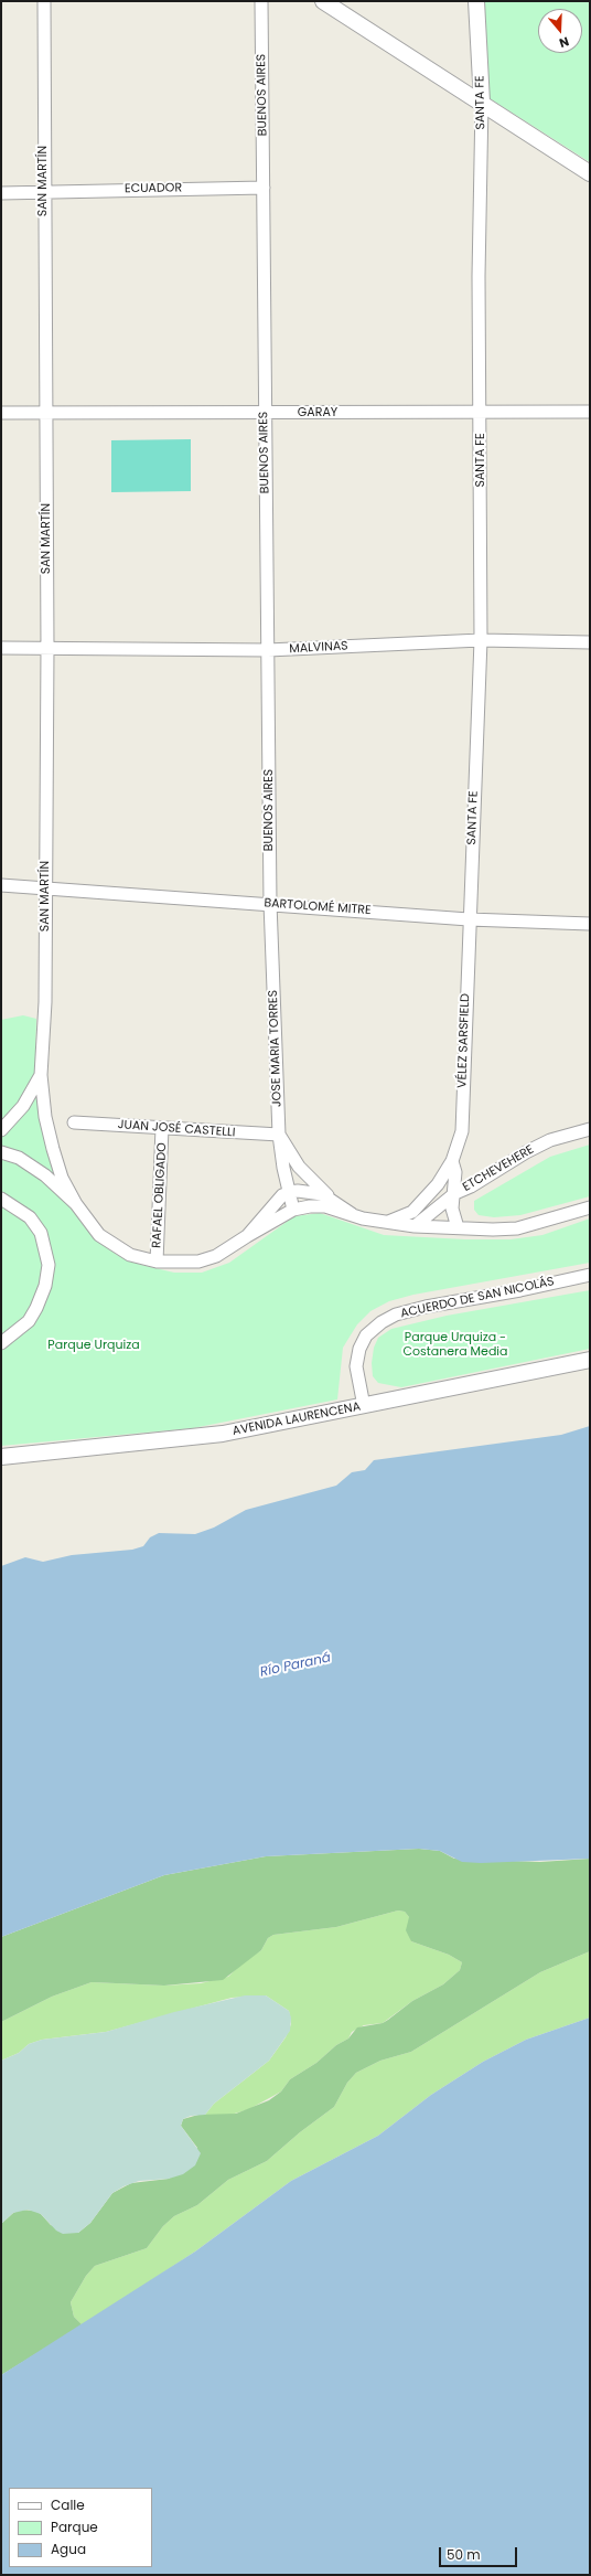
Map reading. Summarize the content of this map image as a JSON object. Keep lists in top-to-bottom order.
{
  "streets": {
    "street": [
      "BUENOS AIRES",
      "SANTA FE",
      "SAN MARTÍN",
      "ECUADOR",
      "GARAY",
      "MALVINAS",
      "BARTOLOMÉ MITRE",
      "VÉLEZ SARSFIELD",
      "JOSE MARIA TORRES",
      "JUAN JOSÉ CASTELLI",
      "ETCHEVEHERE",
      "RAFAEL OBLIGADO",
      "ACUERDO DE SAN NICOLÁS",
      "AVENIDA LAURENCENA"
    ]
  },
  "crossings": [
    ["BUENOS AIRES", "ECUADOR"],
    ["BUENOS AIRES", "GARAY"],
    ["BUENOS AIRES", "MALVINAS"],
    ["BUENOS AIRES", "BARTOLOMÉ MITRE"],
    ["BUENOS AIRES", "JOSE MARIA TORRES"],
    ["SANTA FE", "GARAY"],
    ["SANTA FE", "MALVINAS"],
    ["SANTA FE", "BARTOLOMÉ MITRE"],
    ["SANTA FE", "VÉLEZ SARSFIELD"],
    ["SAN MARTÍN", "ECUADOR"],
    ["SAN MARTÍN", "GARAY"],
    ["SAN MARTÍN", "MALVINAS"],
    ["SAN MARTÍN", "BARTOLOMÉ MITRE"],
    ["BARTOLOMÉ MITRE", "VÉLEZ SARSFIELD"],
    ["BARTOLOMÉ MITRE", "JOSE MARIA TORRES"],
    ["VÉLEZ SARSFIELD", "ETCHEVEHERE"],
    ["JOSE MARIA TORRES", "JUAN JOSÉ CASTELLI"],
    ["JUAN JOSÉ CASTELLI", "RAFAEL OBLIGADO"],
    ["ACUERDO DE SAN NICOLÁS", "AVENIDA LAURENCENA"]
  ],
  "water": ["Río Paraná"],
  "parks": ["Parque Urquiza - Costanera Media", "Parque Urquiza"],
  "legend": ["Calle", "Parque", "Agua"],
  "scale_bar": "50 m",
  "north": "bottom"
}
